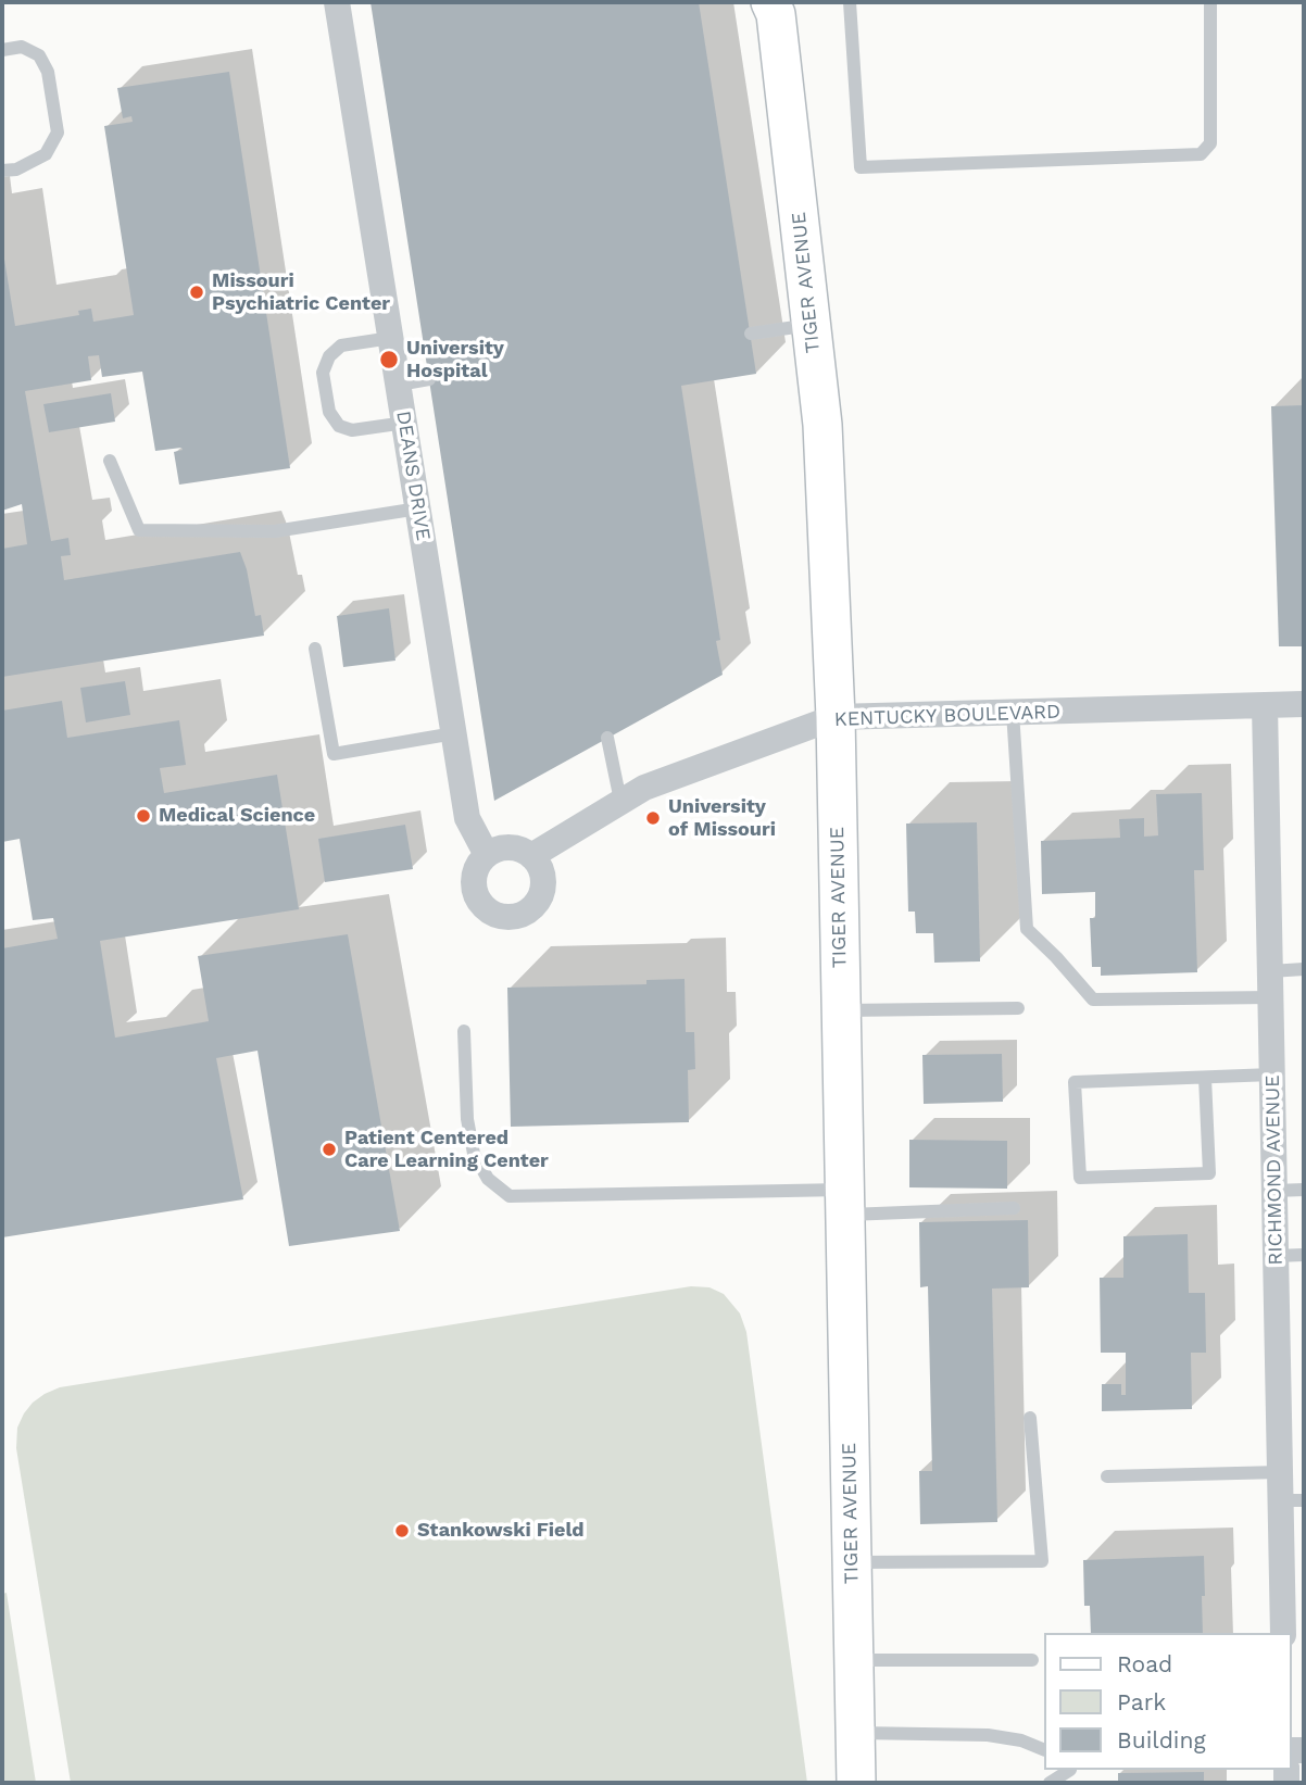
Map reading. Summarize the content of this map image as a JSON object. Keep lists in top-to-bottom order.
{
  "streets": {
    "street": [
      "TIGER AVENUE",
      "DEANS DRIVE",
      "KENTUCKY BOULEVARD",
      "RICHMOND AVENUE"
    ]
  },
  "crossings": [
    ["TIGER AVENUE", "KENTUCKY BOULEVARD"],
    ["DEANS DRIVE", "KENTUCKY BOULEVARD"],
    ["KENTUCKY BOULEVARD", "RICHMOND AVENUE"]
  ],
  "places": [
    "Missouri Psychiatric Center",
    "University Hospital",
    "Medical Science",
    "University of Missouri",
    "Patient Centered Care Learning Center",
    "Stankowski Field"
  ],
  "legend": ["Road", "Park", "Building"]
}
